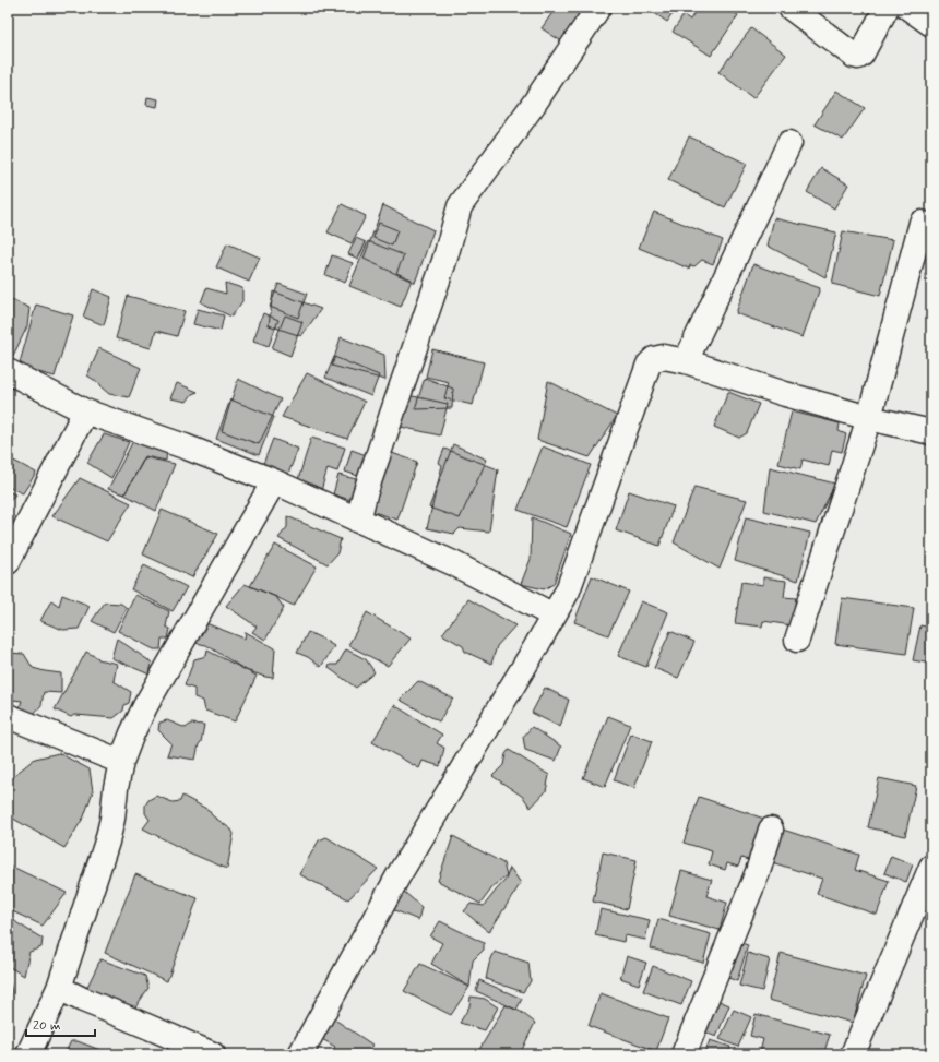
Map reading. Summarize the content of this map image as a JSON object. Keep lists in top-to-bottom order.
{
  "scale_bar": "20 m"
}
